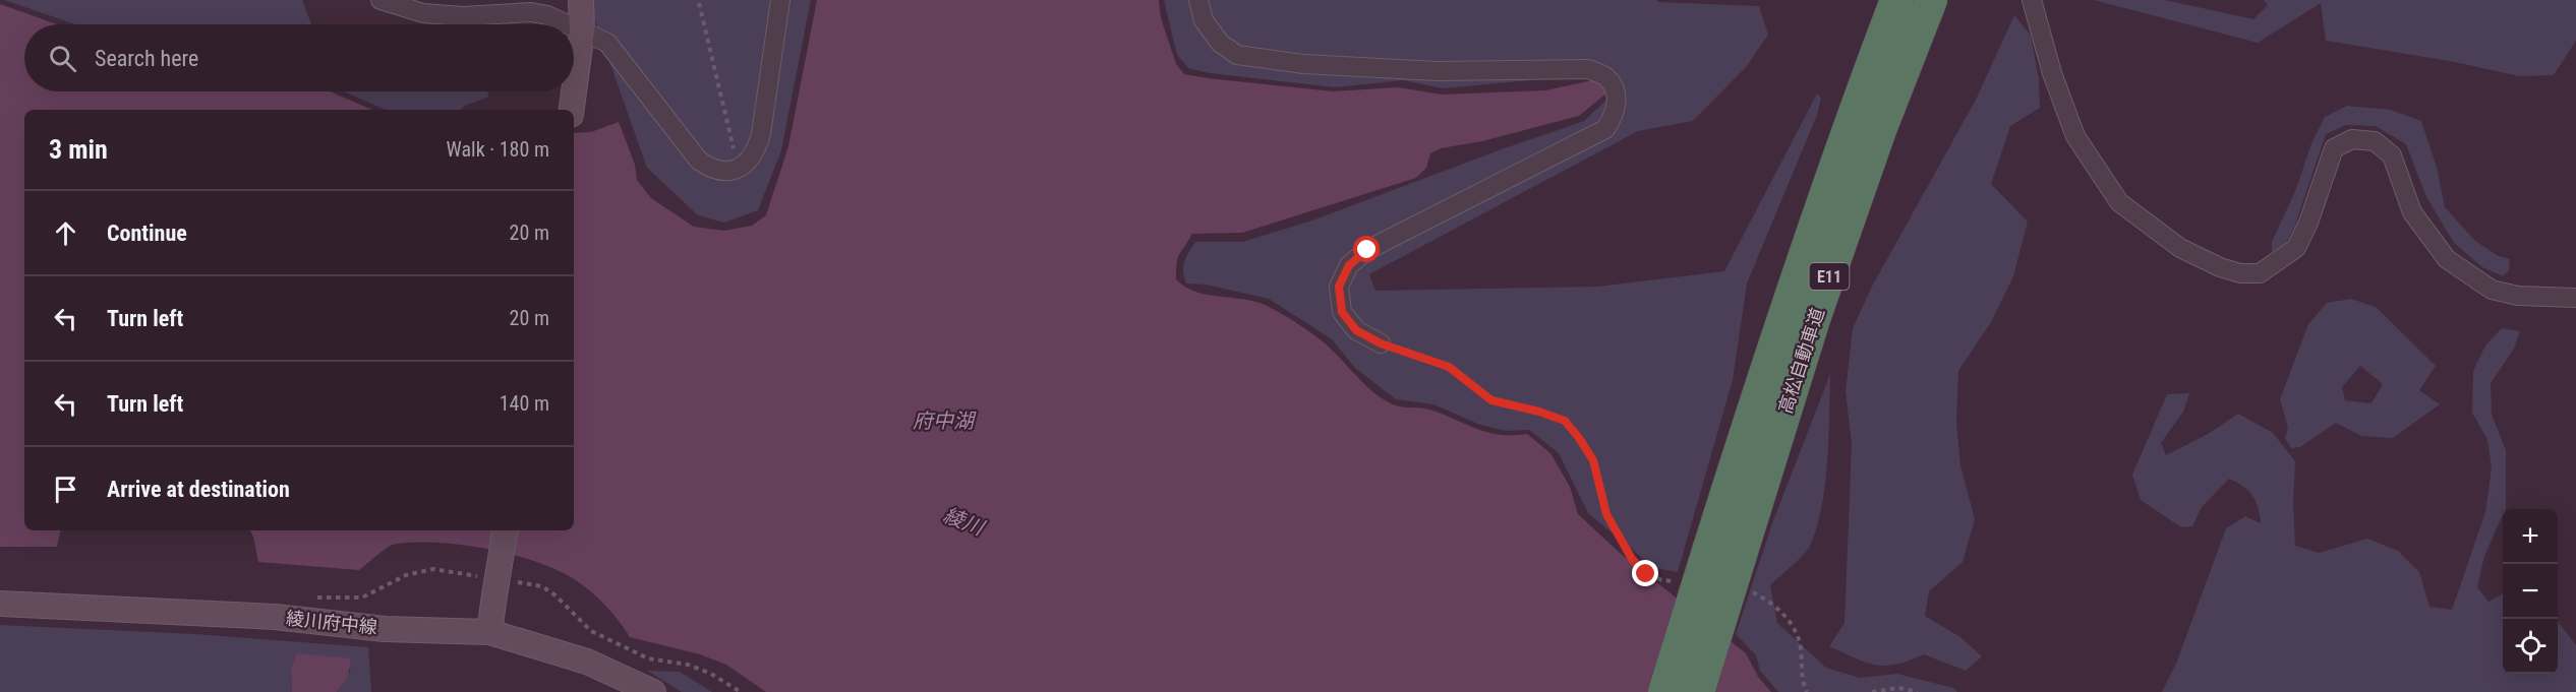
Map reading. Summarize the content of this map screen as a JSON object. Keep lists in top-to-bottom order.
{
  "streets": {
    "highway": ["E11", "高松自動車道"],
    "main road": ["綾川府中線"]
  },
  "water": ["府中湖", "綾川"],
  "page": {
    "search": "Search here",
    "heading": ["3 min", "Walk · 180 m"],
    "list": [
      ["Continue", "20 m"],
      ["Turn left", "20 m"],
      ["Turn left", "140 m"],
      "Arrive at destination"
    ],
    "map_buttons": ["+", "−"]
  }
}
